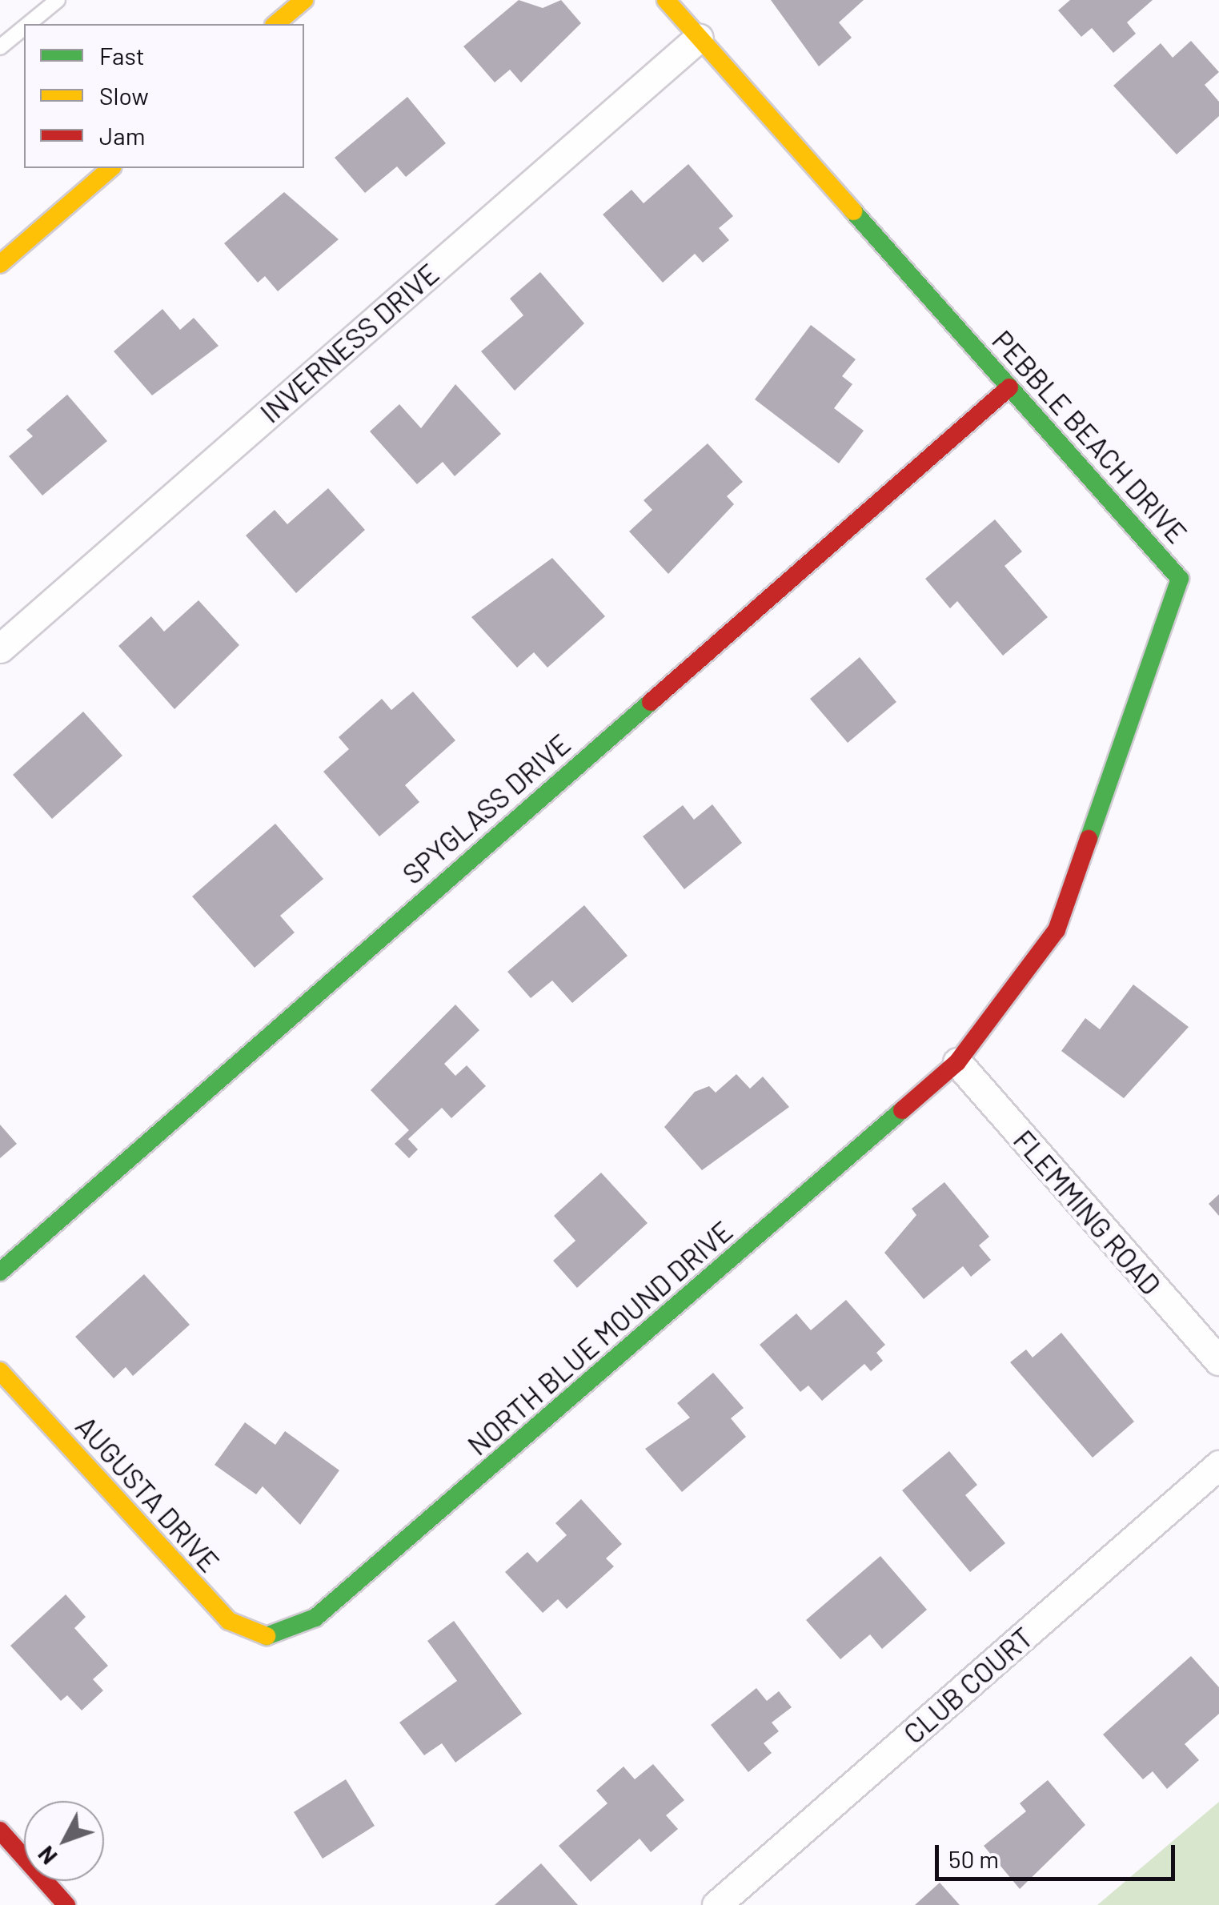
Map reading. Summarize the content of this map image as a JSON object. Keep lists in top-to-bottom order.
{
  "streets": {
    "street": [
      "INVERNESS DRIVE",
      "PEBBLE BEACH DRIVE",
      "SPYGLASS DRIVE",
      "FLEMMING ROAD",
      "NORTH BLUE MOUND DRIVE",
      "AUGUSTA DRIVE",
      "CLUB COURT"
    ]
  },
  "crossings": [
    ["INVERNESS DRIVE", "PEBBLE BEACH DRIVE"],
    ["PEBBLE BEACH DRIVE", "SPYGLASS DRIVE"],
    ["PEBBLE BEACH DRIVE", "FLEMMING ROAD"],
    ["PEBBLE BEACH DRIVE", "NORTH BLUE MOUND DRIVE"],
    ["FLEMMING ROAD", "NORTH BLUE MOUND DRIVE"],
    ["NORTH BLUE MOUND DRIVE", "AUGUSTA DRIVE"]
  ],
  "legend": ["Fast", "Slow", "Jam"],
  "scale_bar": "50 m",
  "north": "bottom left"
}
